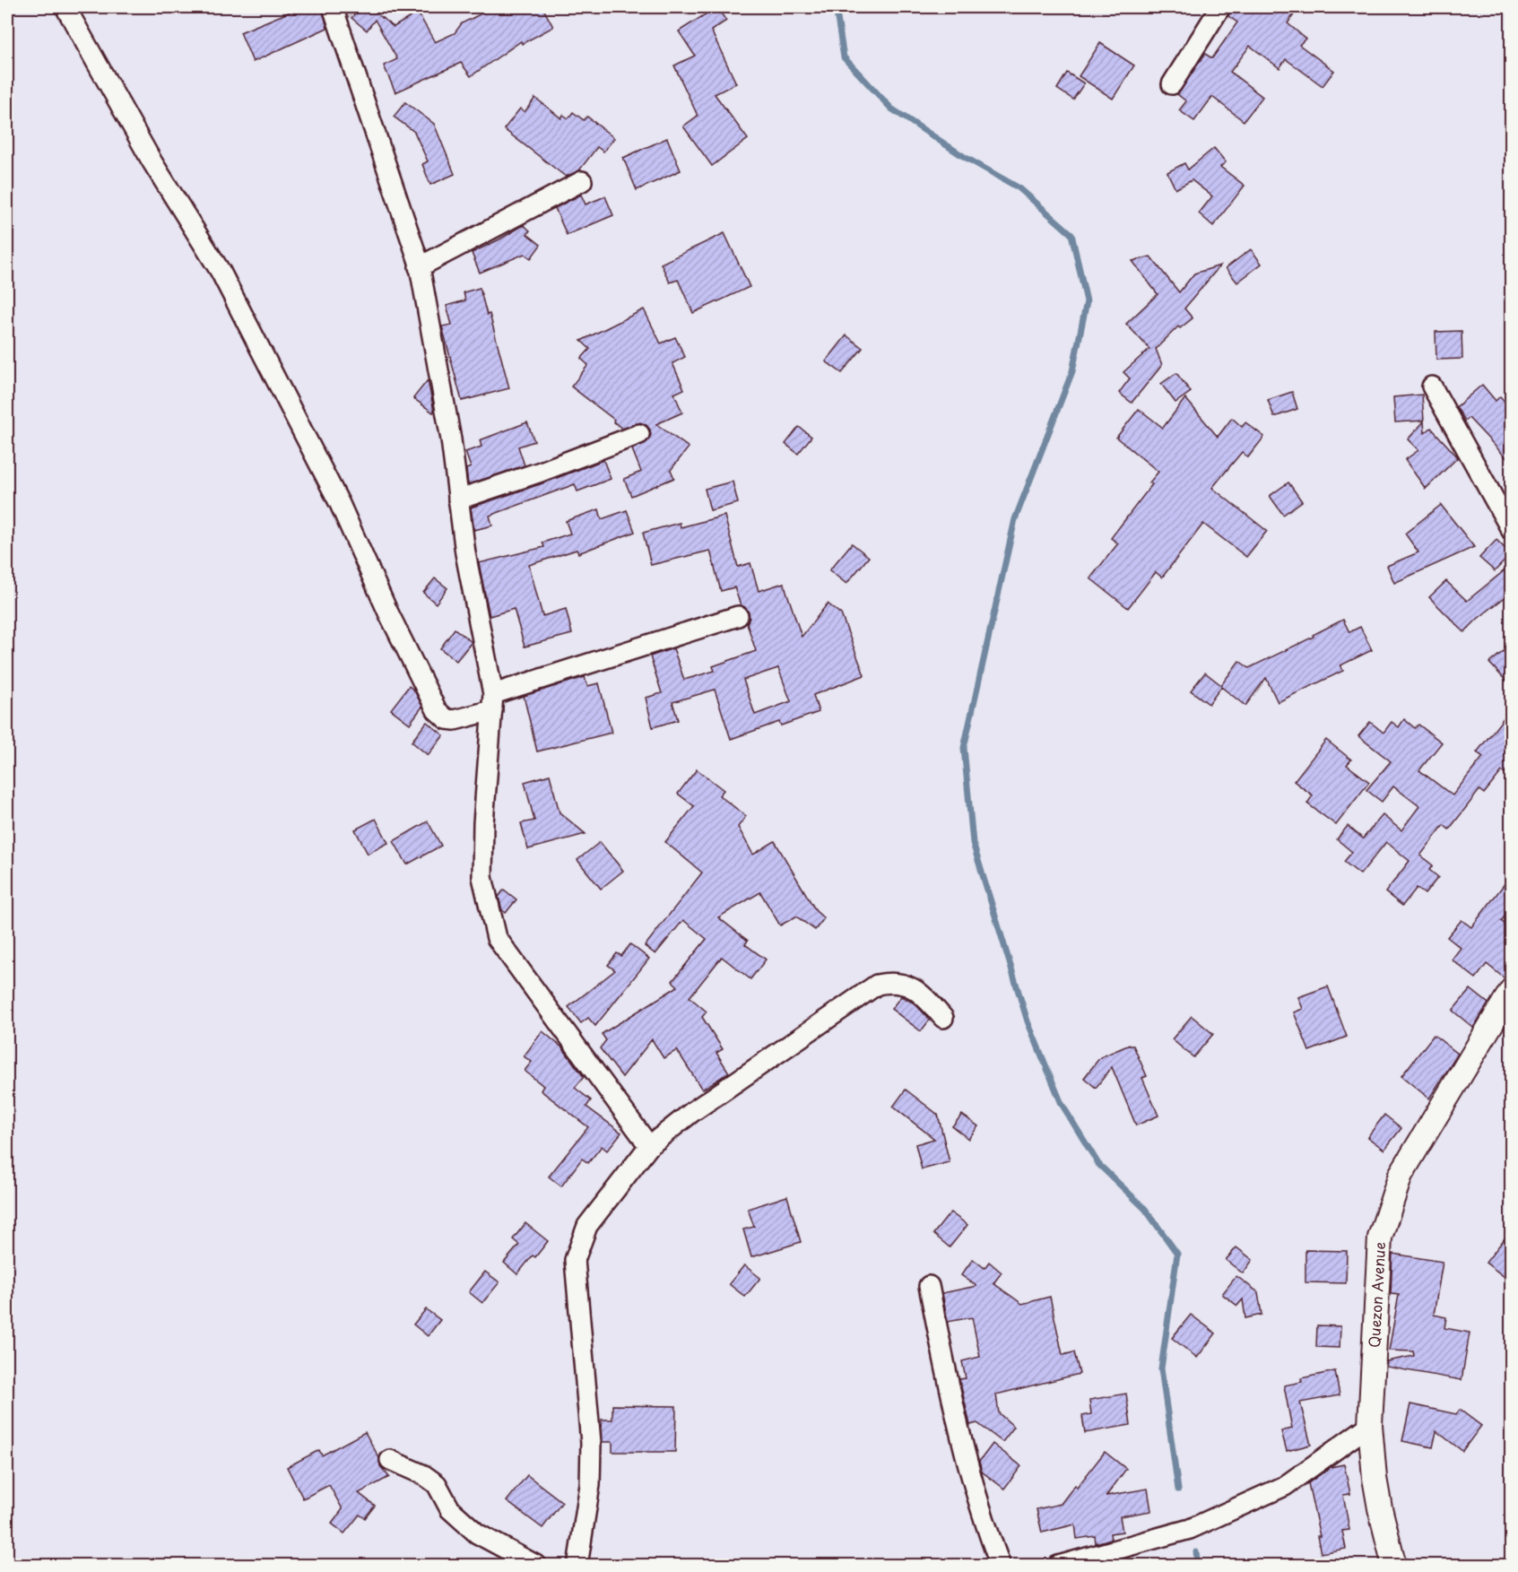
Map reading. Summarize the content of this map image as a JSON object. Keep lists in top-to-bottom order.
{
  "streets": {
    "street": ["Quezon Avenue"]
  }
}
